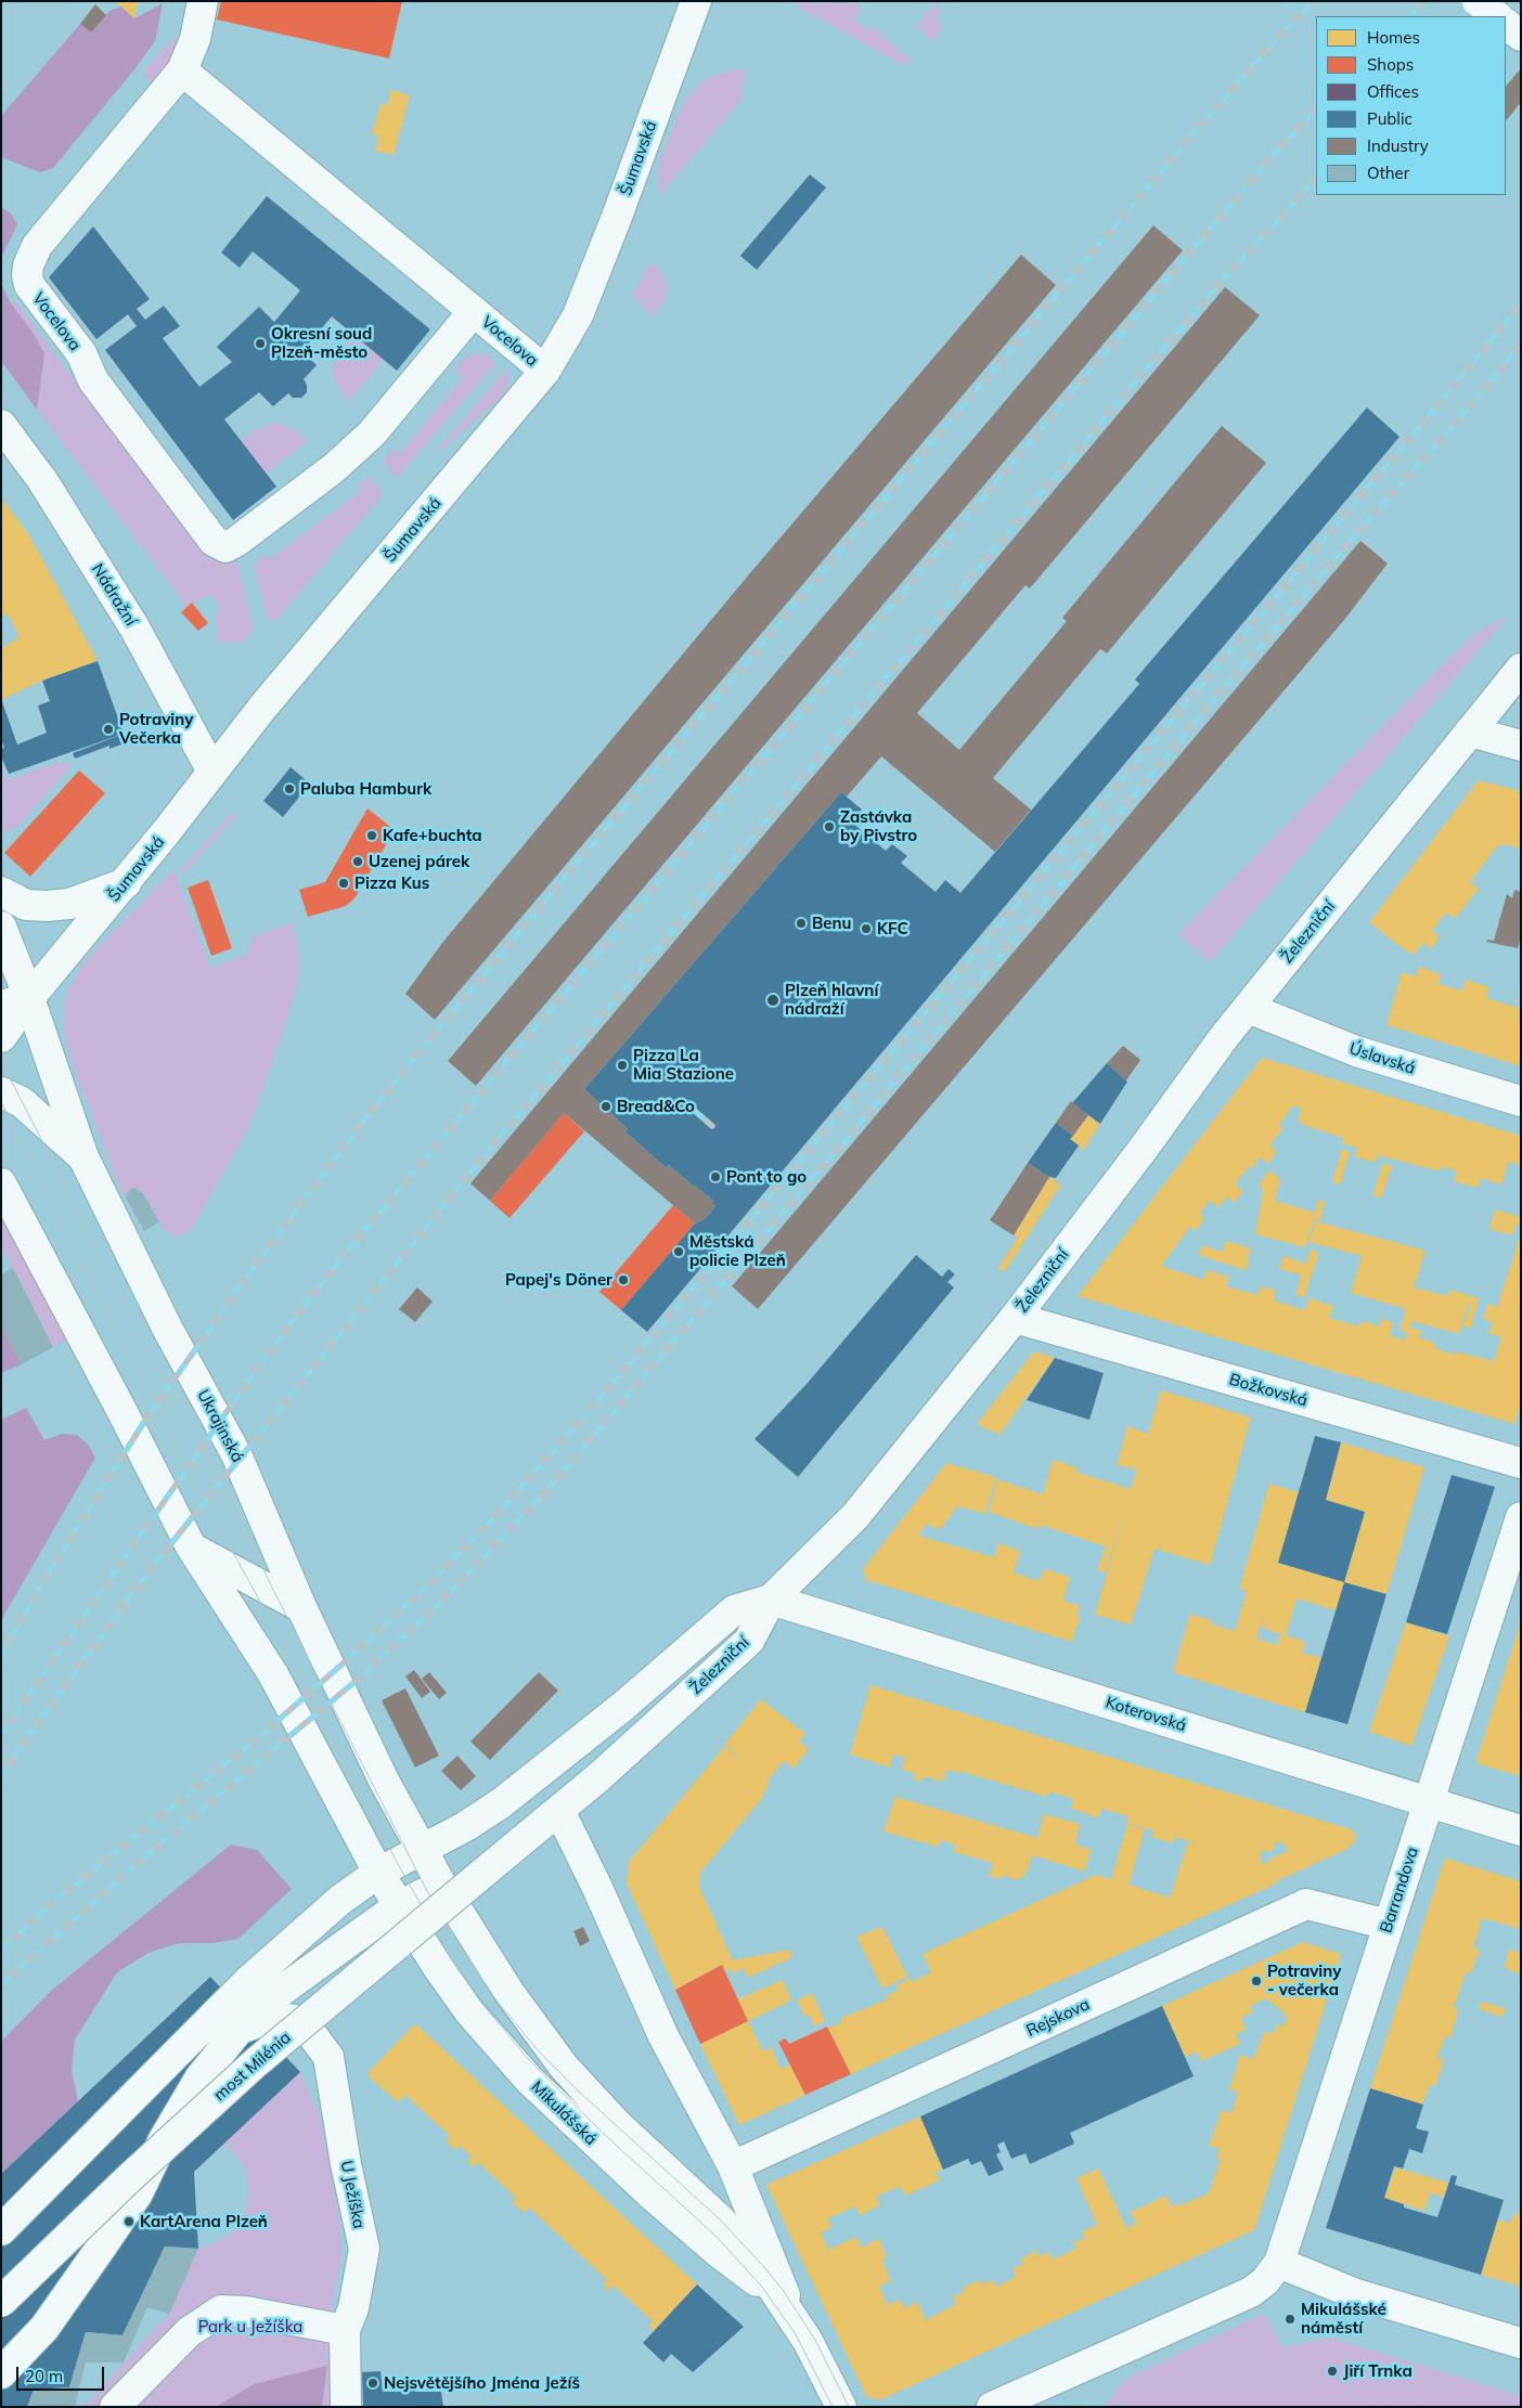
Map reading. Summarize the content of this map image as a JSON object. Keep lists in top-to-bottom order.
{
  "streets": {
    "main road": [
      "Šumavská",
      "Vocelova",
      "Nádražní",
      "Železniční",
      "Úslavská",
      "Božkovská",
      "Ukrajinská",
      "Koterovská",
      "Barrandova",
      "Rejskova",
      "most Milénia",
      "Mikulášská",
      "U Ježíška"
    ]
  },
  "crossings": [
    ["Šumavská", "Vocelova"],
    ["Šumavská", "Nádražní"],
    ["Šumavská", "Ukrajinská"],
    ["Železniční", "Úslavská"],
    ["Železniční", "Božkovská"],
    ["Železniční", "Koterovská"],
    ["Železniční", "most Milénia"],
    ["Ukrajinská", "Mikulášská"],
    ["Koterovská", "Barrandova"],
    ["Barrandova", "Rejskova"]
  ],
  "parks": ["Park u Ježíška"],
  "places": [
    "Okresní soud Plzeň-město",
    "Potraviny Večerka",
    "Paluba Hamburk",
    "Zastávka by Pivstro",
    "Kafe+buchta",
    "Uzenej párek",
    "Pizza Kus",
    "Benu",
    "KFC",
    "Plzeň hlavní nádraží",
    "Pizza La Mia Stazione",
    "Bread&Co",
    "Pont to go",
    "Městská policie Plzeň",
    "Papej's Döner",
    "Potraviny - večerka",
    "KartArena Plzeň",
    "Mikulášské náměstí",
    "Jiří Trnka",
    "Nejsvětějšího Jména Ježíš"
  ],
  "legend": [
    "Homes",
    "Shops",
    "Offices",
    "Public",
    "Industry",
    "Other"
  ],
  "scale_bar": "20 m"
}
